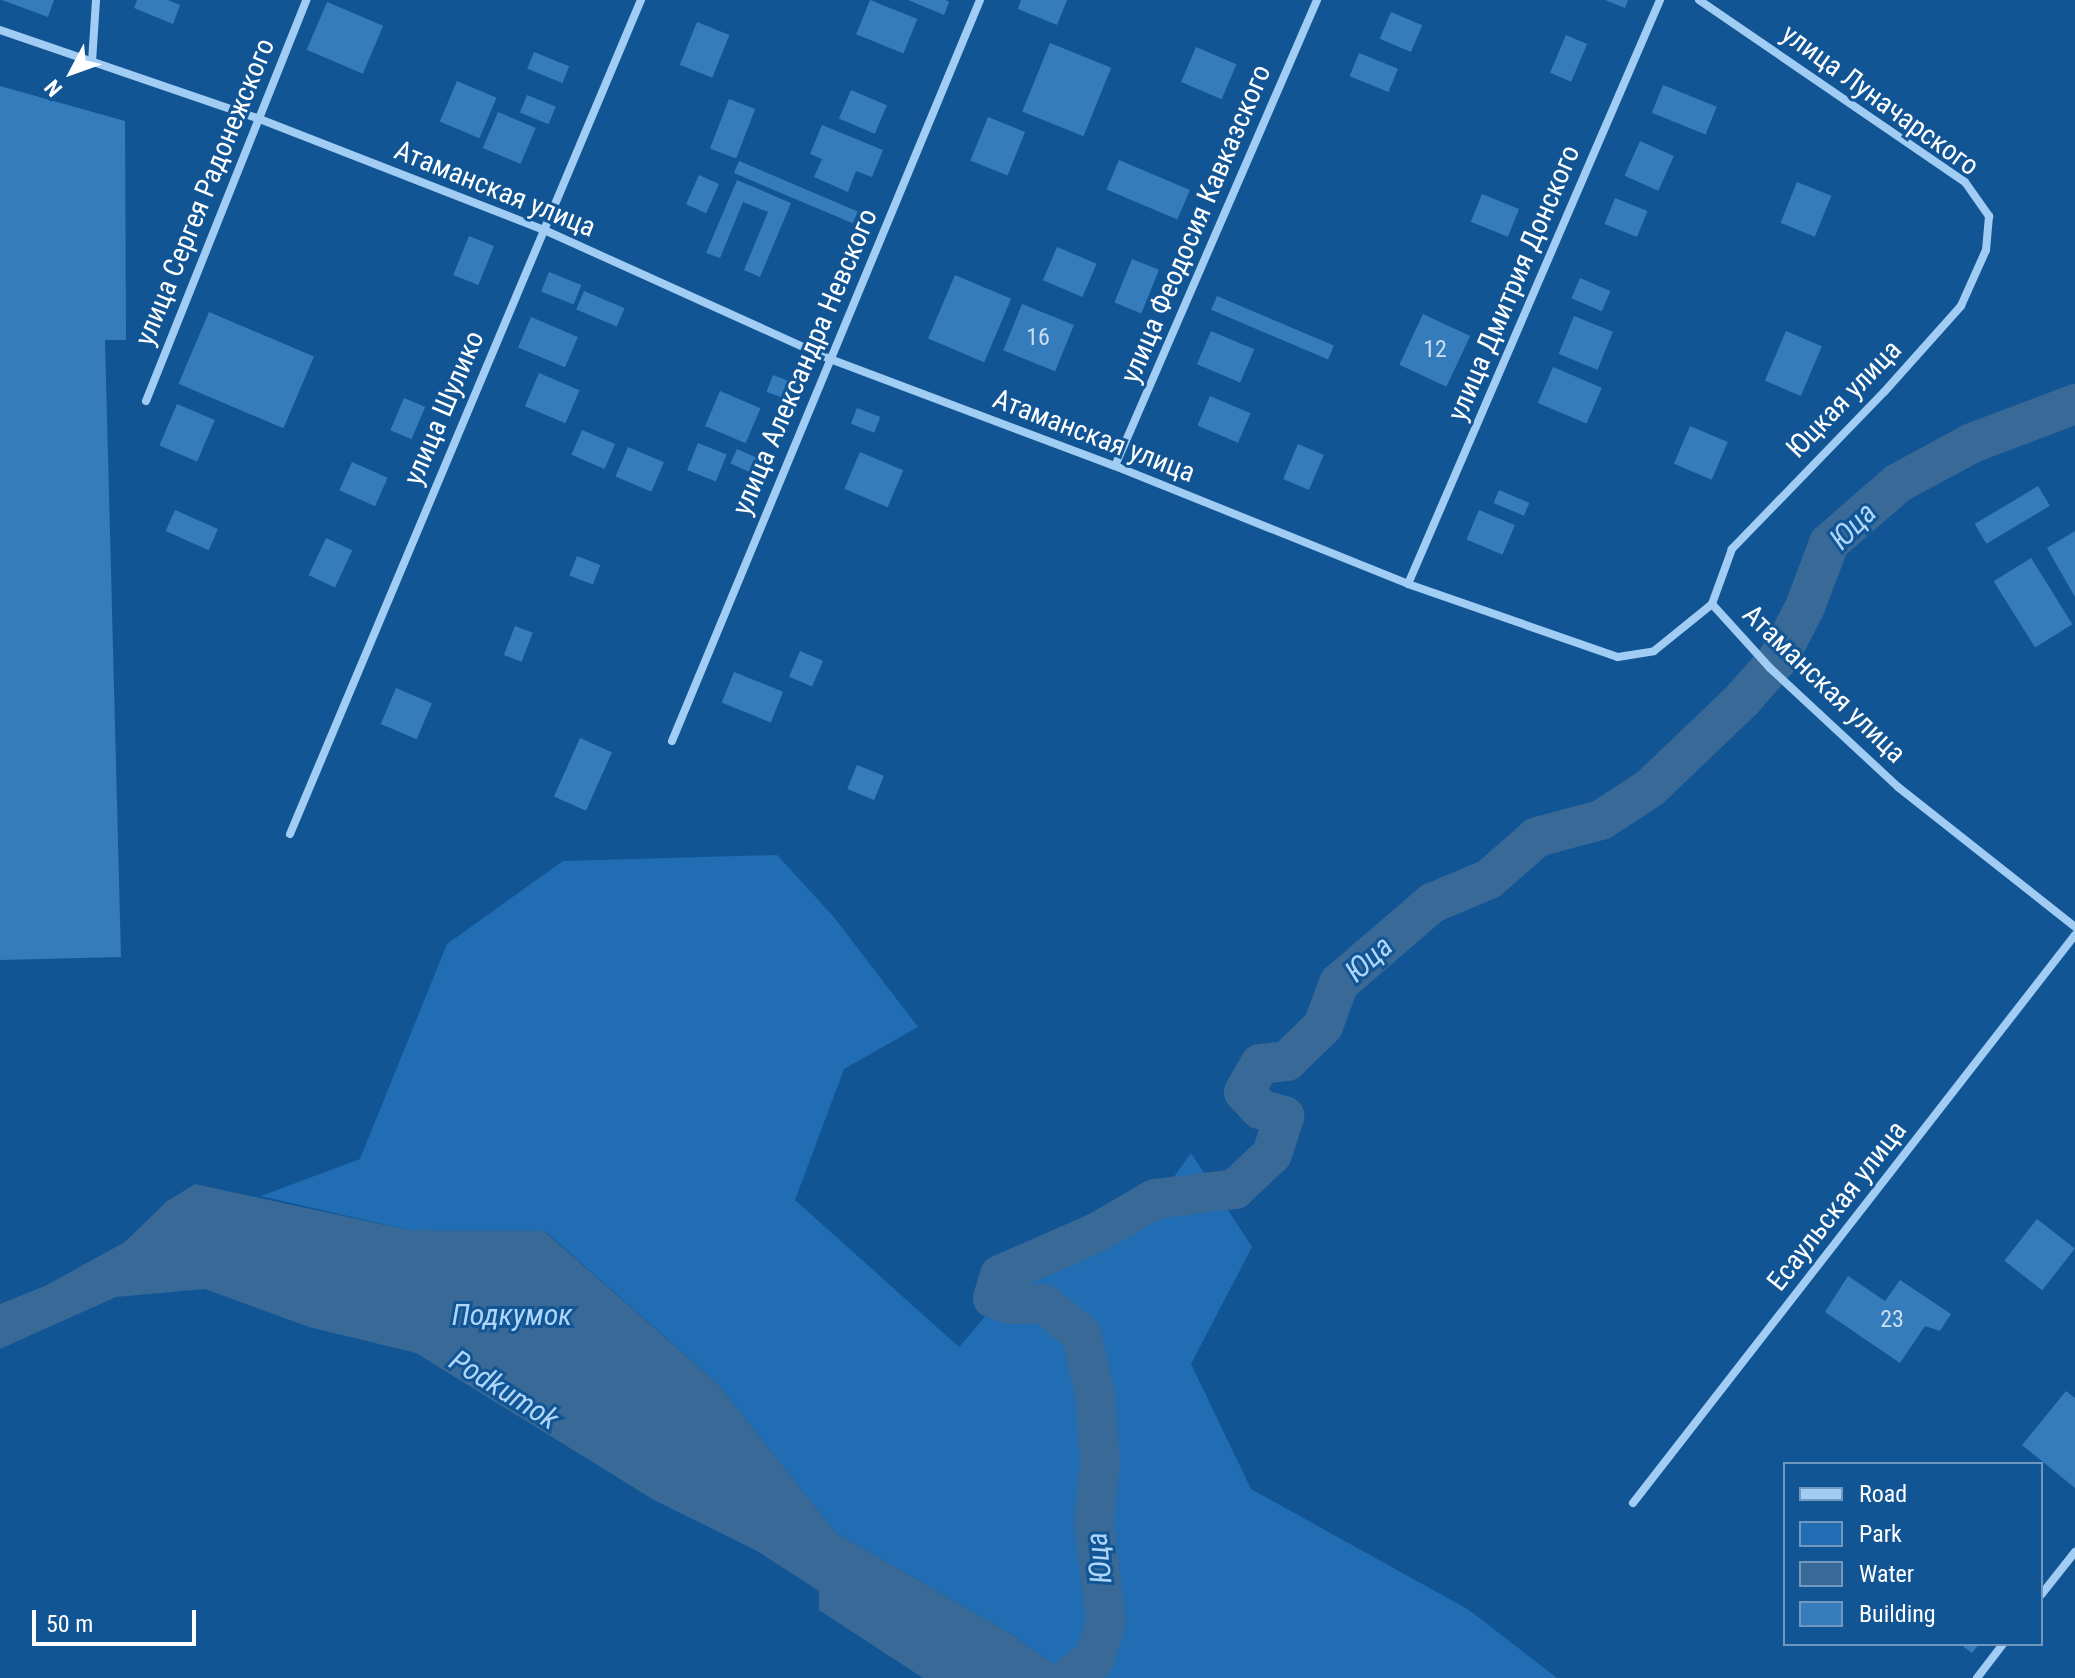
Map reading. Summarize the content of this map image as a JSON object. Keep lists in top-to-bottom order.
{
  "streets": {
    "street": [
      "улица Луначарского",
      "Атаманская улица",
      "улица Сергея Радонежского",
      "улица Феодосия Кавказского",
      "улица Дмитрия Донского",
      "улица Александра Невского",
      "Юцкая улица",
      "улица Шулико",
      "Есаульская улица"
    ]
  },
  "crossings": [
    ["улица Луначарского", "Юцкая улица"],
    ["Атаманская улица", "улица Сергея Радонежского"],
    ["Атаманская улица", "улица Феодосия Кавказского"],
    ["Атаманская улица", "улица Дмитрия Донского"],
    ["Атаманская улица", "улица Александра Невского"],
    ["Атаманская улица", "Юцкая улица"],
    ["Атаманская улица", "улица Шулико"]
  ],
  "water": ["Юца", "Подкумок", "Podkumok"],
  "house_numbers": ["16", "12", "23"],
  "legend": [
    "Road",
    "Park",
    "Water",
    "Building"
  ],
  "scale_bar": "50 m",
  "north": "bottom left"
}
